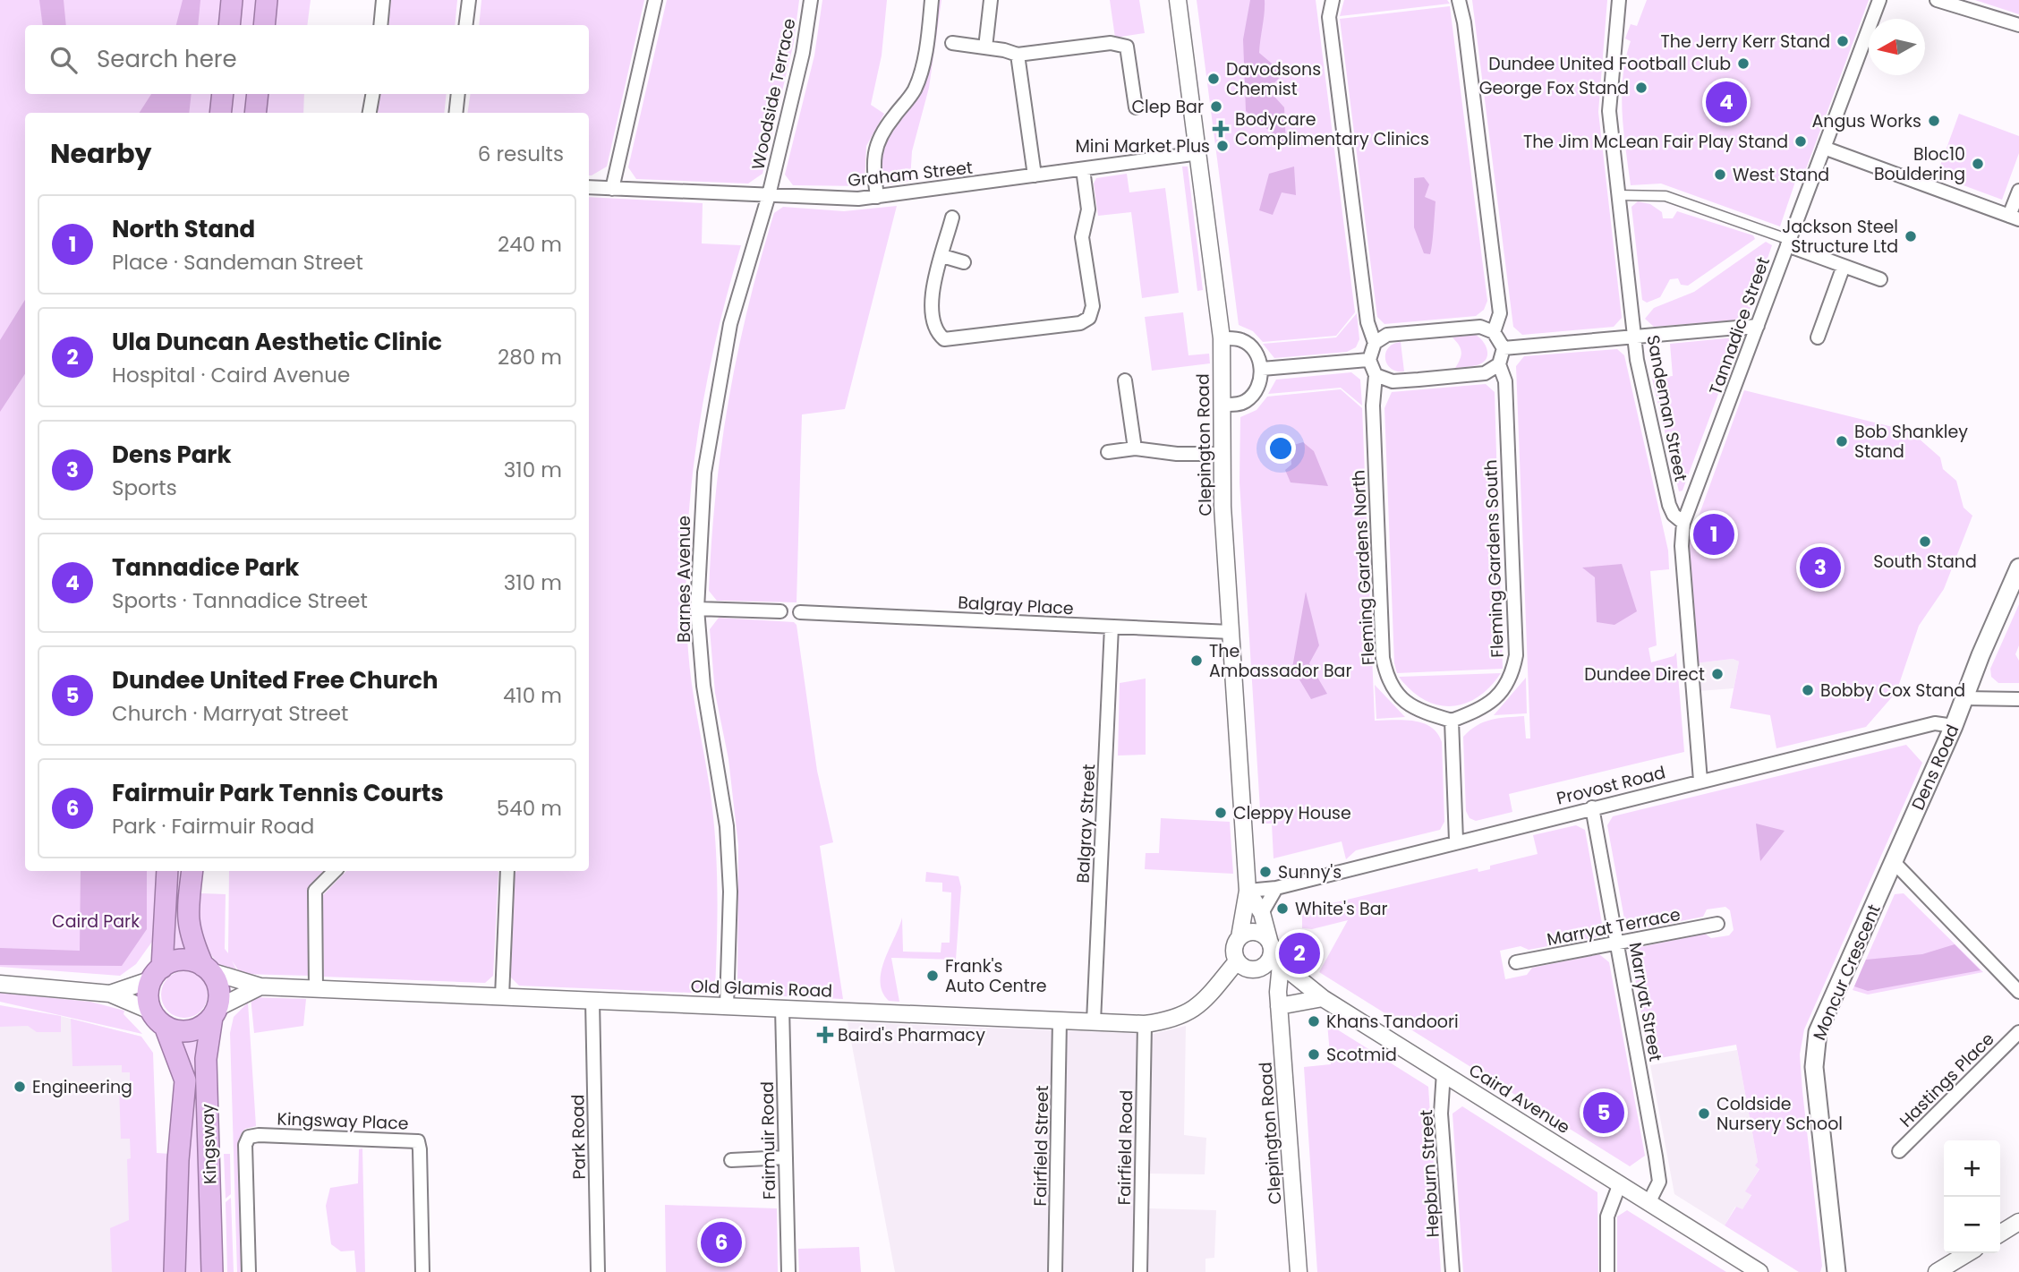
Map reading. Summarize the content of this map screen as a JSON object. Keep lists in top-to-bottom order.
{
  "streets": {
    "highway": ["Kingsway"],
    "main road": ["Dens Road", "Moncur Crescent"],
    "street": [
      "Woodside Terrace",
      "Graham Street",
      "Tannadice Street",
      "Sandeman Street",
      "Clepington Road",
      "Fleming Gardens South",
      "Fleming Gardens North",
      "Barnes Avenue",
      "Balgray Place",
      "Provost Road",
      "Balgray Street",
      "Marryat Terrace",
      "Old Glamis Road",
      "Marryat Street",
      "Hastings Place",
      "Caird Avenue",
      "Kingsway Place",
      "Park Road",
      "Fairmuir Road",
      "Fairfield Street",
      "Fairfield Road",
      "Hepburn Street"
    ]
  },
  "crossings": [
    ["Woodside Terrace", "Graham Street"],
    ["Woodside Terrace", "Barnes Avenue"],
    ["Graham Street", "Clepington Road"],
    ["Graham Street", "Barnes Avenue"],
    ["Tannadice Street", "Sandeman Street"],
    ["Clepington Road", "Balgray Place"],
    ["Clepington Road", "Provost Road"],
    ["Clepington Road", "Old Glamis Road"],
    ["Clepington Road", "Caird Avenue"],
    ["Fleming Gardens South", "Fleming Gardens North"],
    ["Barnes Avenue", "Old Glamis Road"],
    ["Balgray Place", "Balgray Street"],
    ["Dens Road", "Provost Road"],
    ["Dens Road", "Moncur Crescent"],
    ["Provost Road", "Marryat Street"],
    ["Balgray Street", "Old Glamis Road"],
    ["Marryat Terrace", "Marryat Street"],
    ["Old Glamis Road", "Park Road"],
    ["Old Glamis Road", "Fairmuir Road"],
    ["Old Glamis Road", "Kingsway"],
    ["Old Glamis Road", "Fairfield Street"],
    ["Old Glamis Road", "Fairfield Road"],
    ["Marryat Street", "Caird Avenue"],
    ["Caird Avenue", "Hepburn Street"]
  ],
  "parks": ["Caird Park"],
  "places": {
    "other": [
      "The Jerry Kerr Stand",
      "Dundee United Football Club",
      "Davodsons Chemist",
      "George Fox Stand",
      "Clep Bar",
      "Angus Works",
      "The Jim McLean Fair Play Stand",
      "Mini Market Plus",
      "Bloc10 Bouldering",
      "West Stand",
      "Jackson Steel Structure Ltd",
      "Bob Shankley Stand",
      "South Stand",
      "The Ambassador Bar",
      "Dundee Direct",
      "Bobby Cox Stand",
      "Cleppy House",
      "Sunny's",
      "White's Bar",
      "Frank's Auto Centre",
      "Khans Tandoori",
      "Scotmid",
      "Engineering",
      "Coldside Nursery School"
    ],
    "health": ["Bodycare Complimentary Clinics", "Baird's Pharmacy"]
  },
  "north": "left",
  "page": {
    "search": "Search here",
    "pins": [
      "4",
      "1",
      "3",
      "2",
      "5",
      "6"
    ],
    "heading": ["Nearby", "6 results"],
    "list": [
      {
        "mark": "1",
        "name": "North Stand",
        "note": "Place · Sandeman Street",
        "value": "240 m"
      },
      {
        "mark": "2",
        "name": "Ula Duncan Aesthetic Clinic",
        "note": "Hospital · Caird Avenue",
        "value": "280 m"
      },
      {
        "mark": "3",
        "name": "Dens Park",
        "note": "Sports",
        "value": "310 m"
      },
      {
        "mark": "4",
        "name": "Tannadice Park",
        "note": "Sports · Tannadice Street",
        "value": "310 m"
      },
      {
        "mark": "5",
        "name": "Dundee United Free Church",
        "note": "Church · Marryat Street",
        "value": "410 m"
      },
      {
        "mark": "6",
        "name": "Fairmuir Park Tennis Courts",
        "note": "Park · Fairmuir Road",
        "value": "540 m"
      }
    ],
    "map_buttons": ["+", "−"]
  }
}
